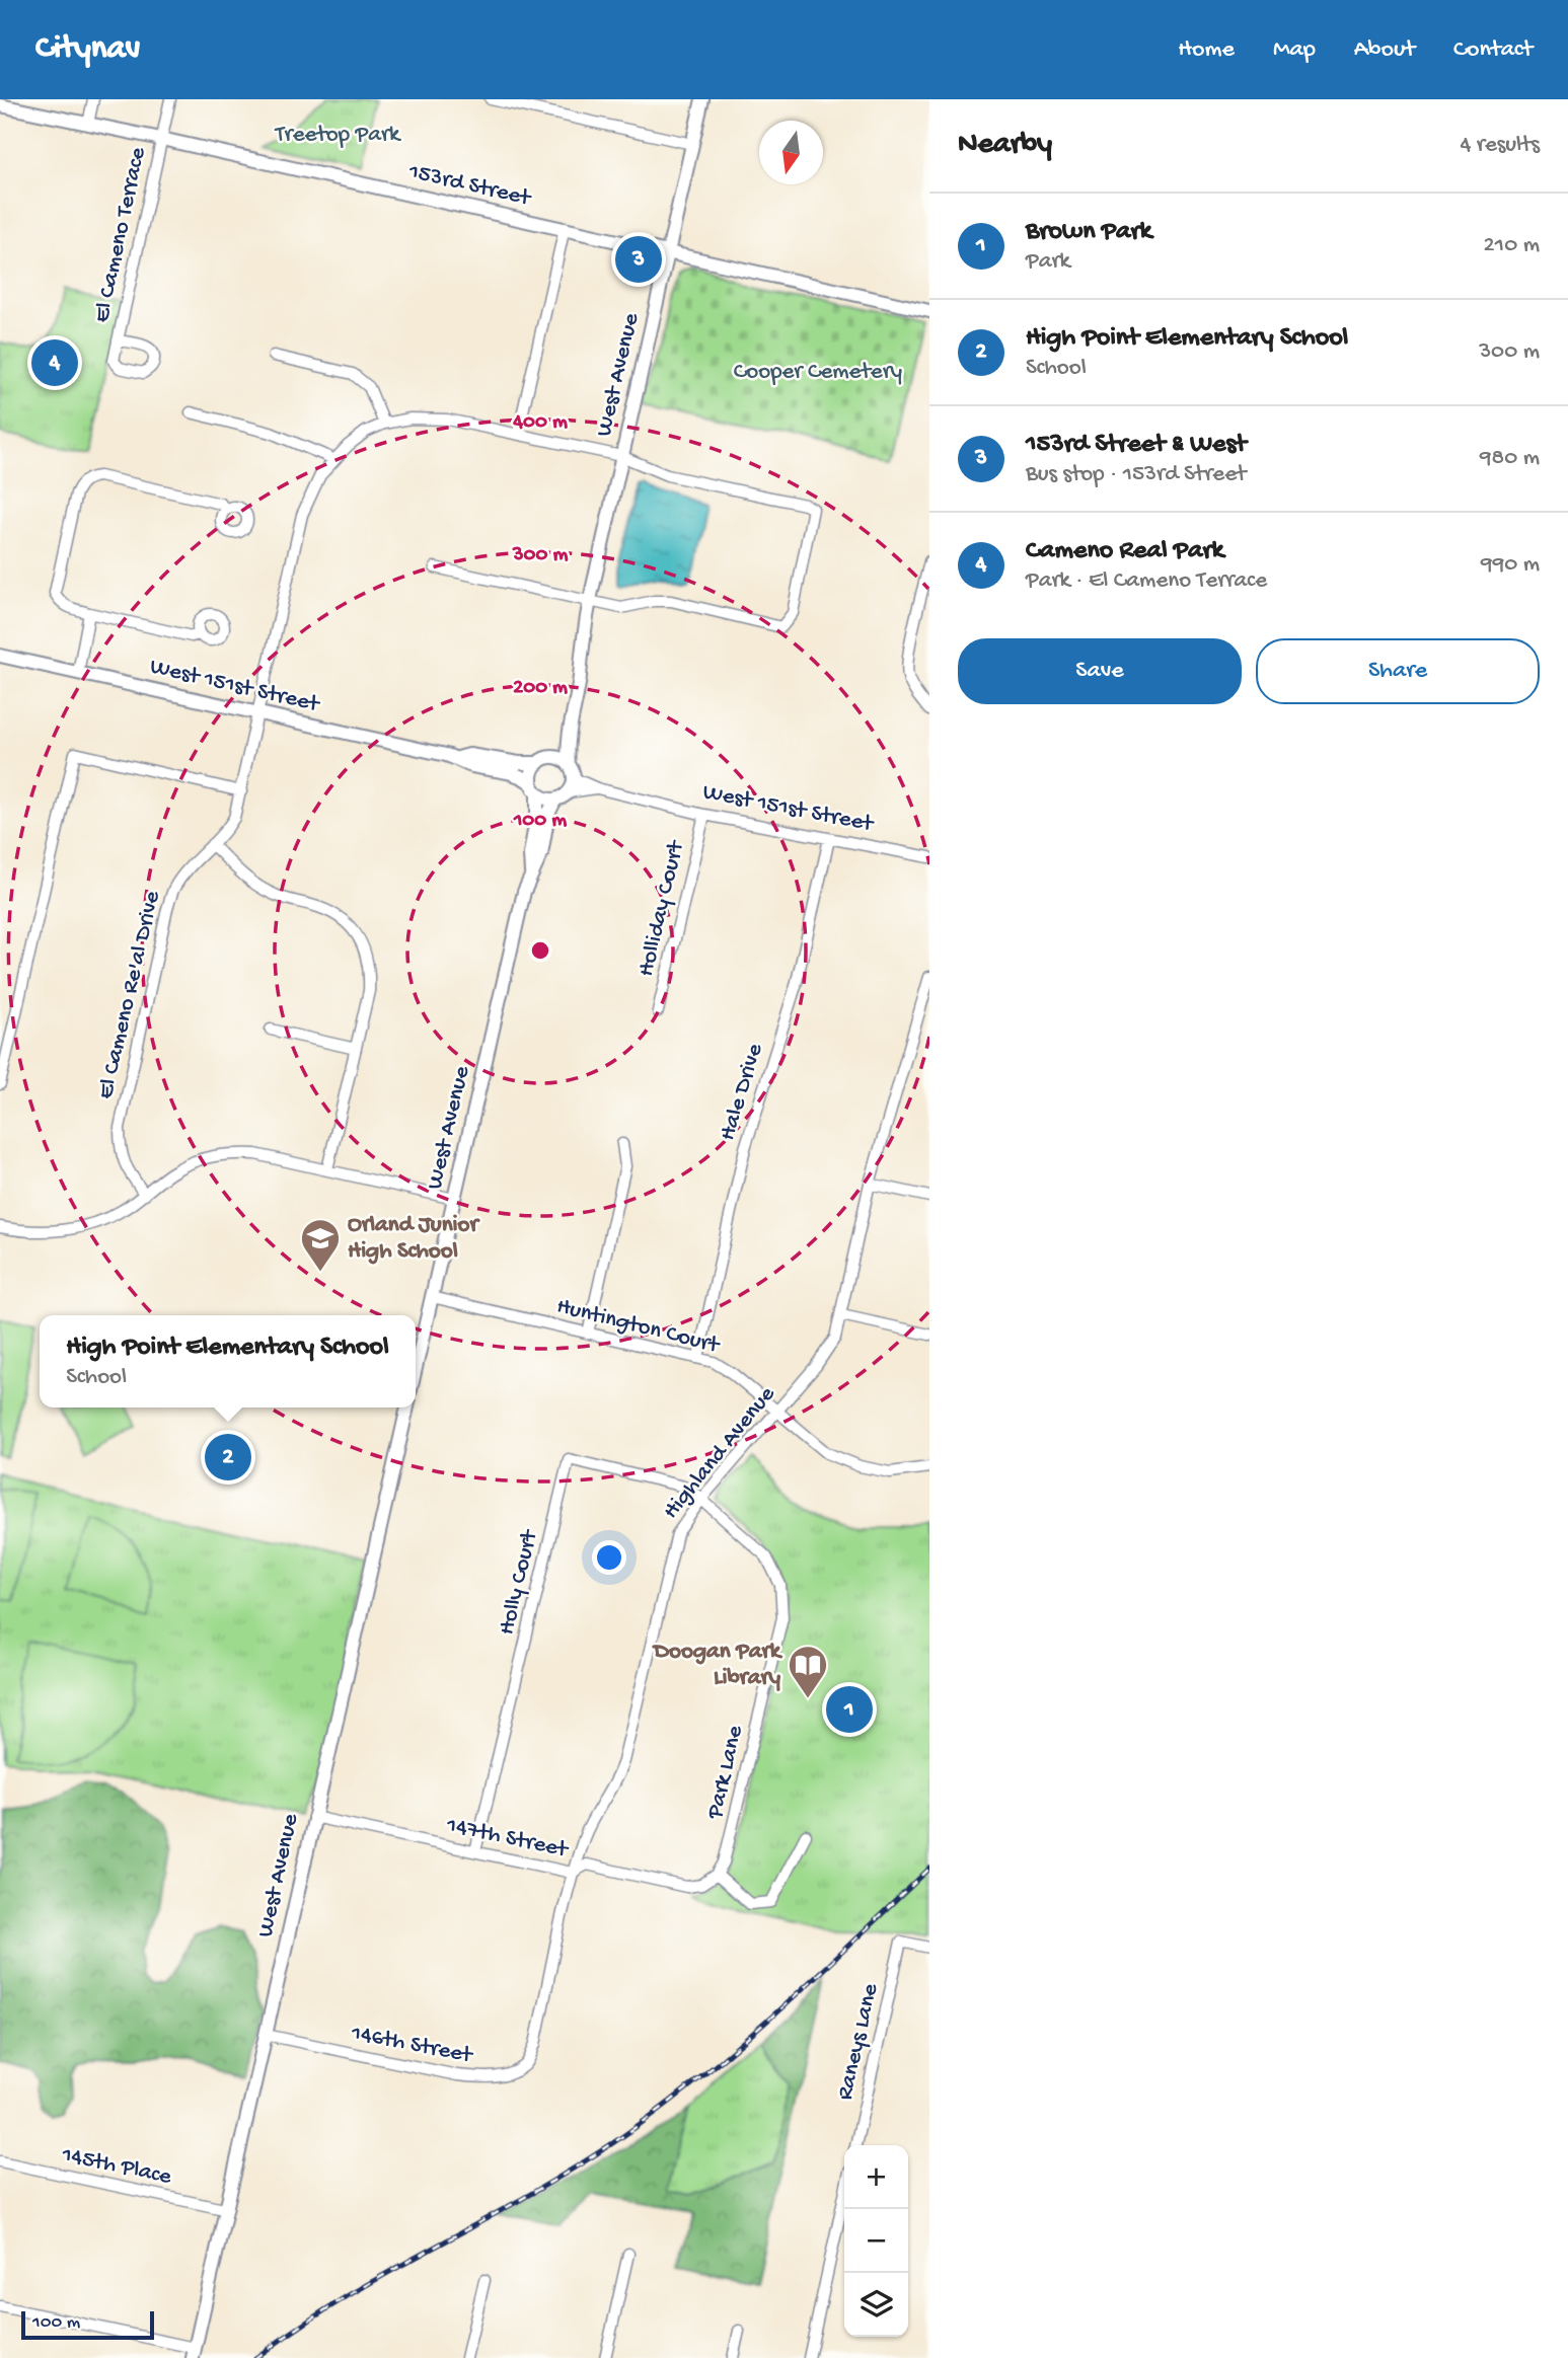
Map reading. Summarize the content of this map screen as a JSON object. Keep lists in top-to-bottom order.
{
  "streets": {
    "street": [
      "153rd Street",
      "El Cameno Terrace",
      "West Avenue",
      "West 151st Street",
      "Holliday Court",
      "El Cameno Re'al Drive",
      "Hale Drive",
      "Huntington Court",
      "Highland Avenue",
      "Holly Court",
      "Park Lane",
      "147th Street",
      "Raneys Lane",
      "146th Street",
      "145th Place"
    ]
  },
  "crossings": [
    ["153rd Street", "El Cameno Terrace"],
    ["153rd Street", "West Avenue"],
    ["West Avenue", "West 151st Street"],
    ["West Avenue", "El Cameno Re'al Drive"],
    ["West Avenue", "Huntington Court"],
    ["West Avenue", "147th Street"],
    ["West Avenue", "146th Street"],
    ["West Avenue", "145th Place"],
    ["West 151st Street", "Holliday Court"],
    ["West 151st Street", "El Cameno Re'al Drive"],
    ["West 151st Street", "Hale Drive"],
    ["Hale Drive", "Huntington Court"],
    ["Huntington Court", "Highland Avenue"],
    ["Highland Avenue", "Holly Court"],
    ["Highland Avenue", "Park Lane"],
    ["Highland Avenue", "147th Street"],
    ["Highland Avenue", "146th Street"],
    ["Holly Court", "Park Lane"],
    ["Holly Court", "147th Street"],
    ["Park Lane", "147th Street"]
  ],
  "parks": ["Treetop Park", "Cooper Cemetery"],
  "places": {
    "school or university": ["Orland Junior High School"],
    "library": ["Doogan Park Library"]
  },
  "scale_bar": "100 m",
  "north": "bottom",
  "page": {
    "header": "Citynav",
    "nav": [
      "Home",
      "Map",
      "About",
      "Contact"
    ],
    "heading": ["Nearby", "4 results"],
    "list": [
      {
        "mark": "1",
        "name": "Brown Park",
        "note": "Park",
        "value": "210 m"
      },
      {
        "mark": "2",
        "name": "High Point Elementary School",
        "note": "School",
        "value": "300 m"
      },
      {
        "mark": "3",
        "name": "153rd Street & West",
        "note": "Bus stop · 153rd Street",
        "value": "980 m"
      },
      {
        "mark": "4",
        "name": "Cameno Real Park",
        "note": "Park · El Cameno Terrace",
        "value": "990 m"
      }
    ],
    "pins": [
      "3",
      "4",
      "2",
      "1"
    ],
    "buttons": ["Save", "Share"],
    "popup": ["High Point Elementary School", "School"],
    "map_buttons": ["+", "−"],
    "scale": "100 m"
  },
  "rings": [
    "400 m",
    "300 m",
    "200 m",
    "100 m"
  ]
}
